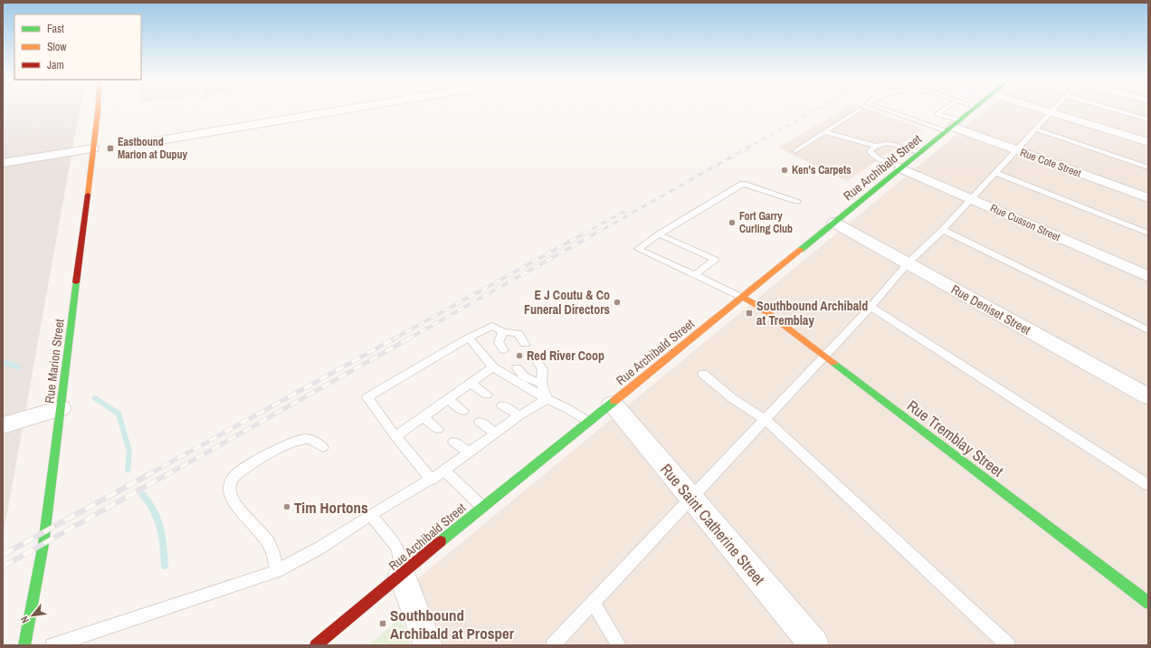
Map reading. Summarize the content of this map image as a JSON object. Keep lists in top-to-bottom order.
{
  "streets": {
    "main road": ["Rue Archibald Street", "Rue Marion Street", "Rue Tremblay Street"],
    "street": [
      "Rue Cote Street",
      "Rue Cusson Street",
      "Rue Deniset Street",
      "Rue Saint Catherine Street"
    ]
  },
  "crossings": [
    ["Rue Cote Street", "Rue Archibald Street"],
    ["Rue Archibald Street", "Rue Cusson Street"],
    ["Rue Archibald Street", "Rue Deniset Street"],
    ["Rue Archibald Street", "Rue Tremblay Street"],
    ["Rue Archibald Street", "Rue Saint Catherine Street"]
  ],
  "places": {
    "transit": ["Eastbound Marion at Dupuy", "Southbound Archibald at Tremblay", "Southbound Archibald at Prosper"],
    "other": [
      "Ken's Carpets",
      "Fort Garry Curling Club",
      "E J Coutu & Co Funeral Directors",
      "Red River Coop",
      "Tim Hortons"
    ]
  },
  "legend": ["Fast", "Slow", "Jam"],
  "north": "bottom left"
}
